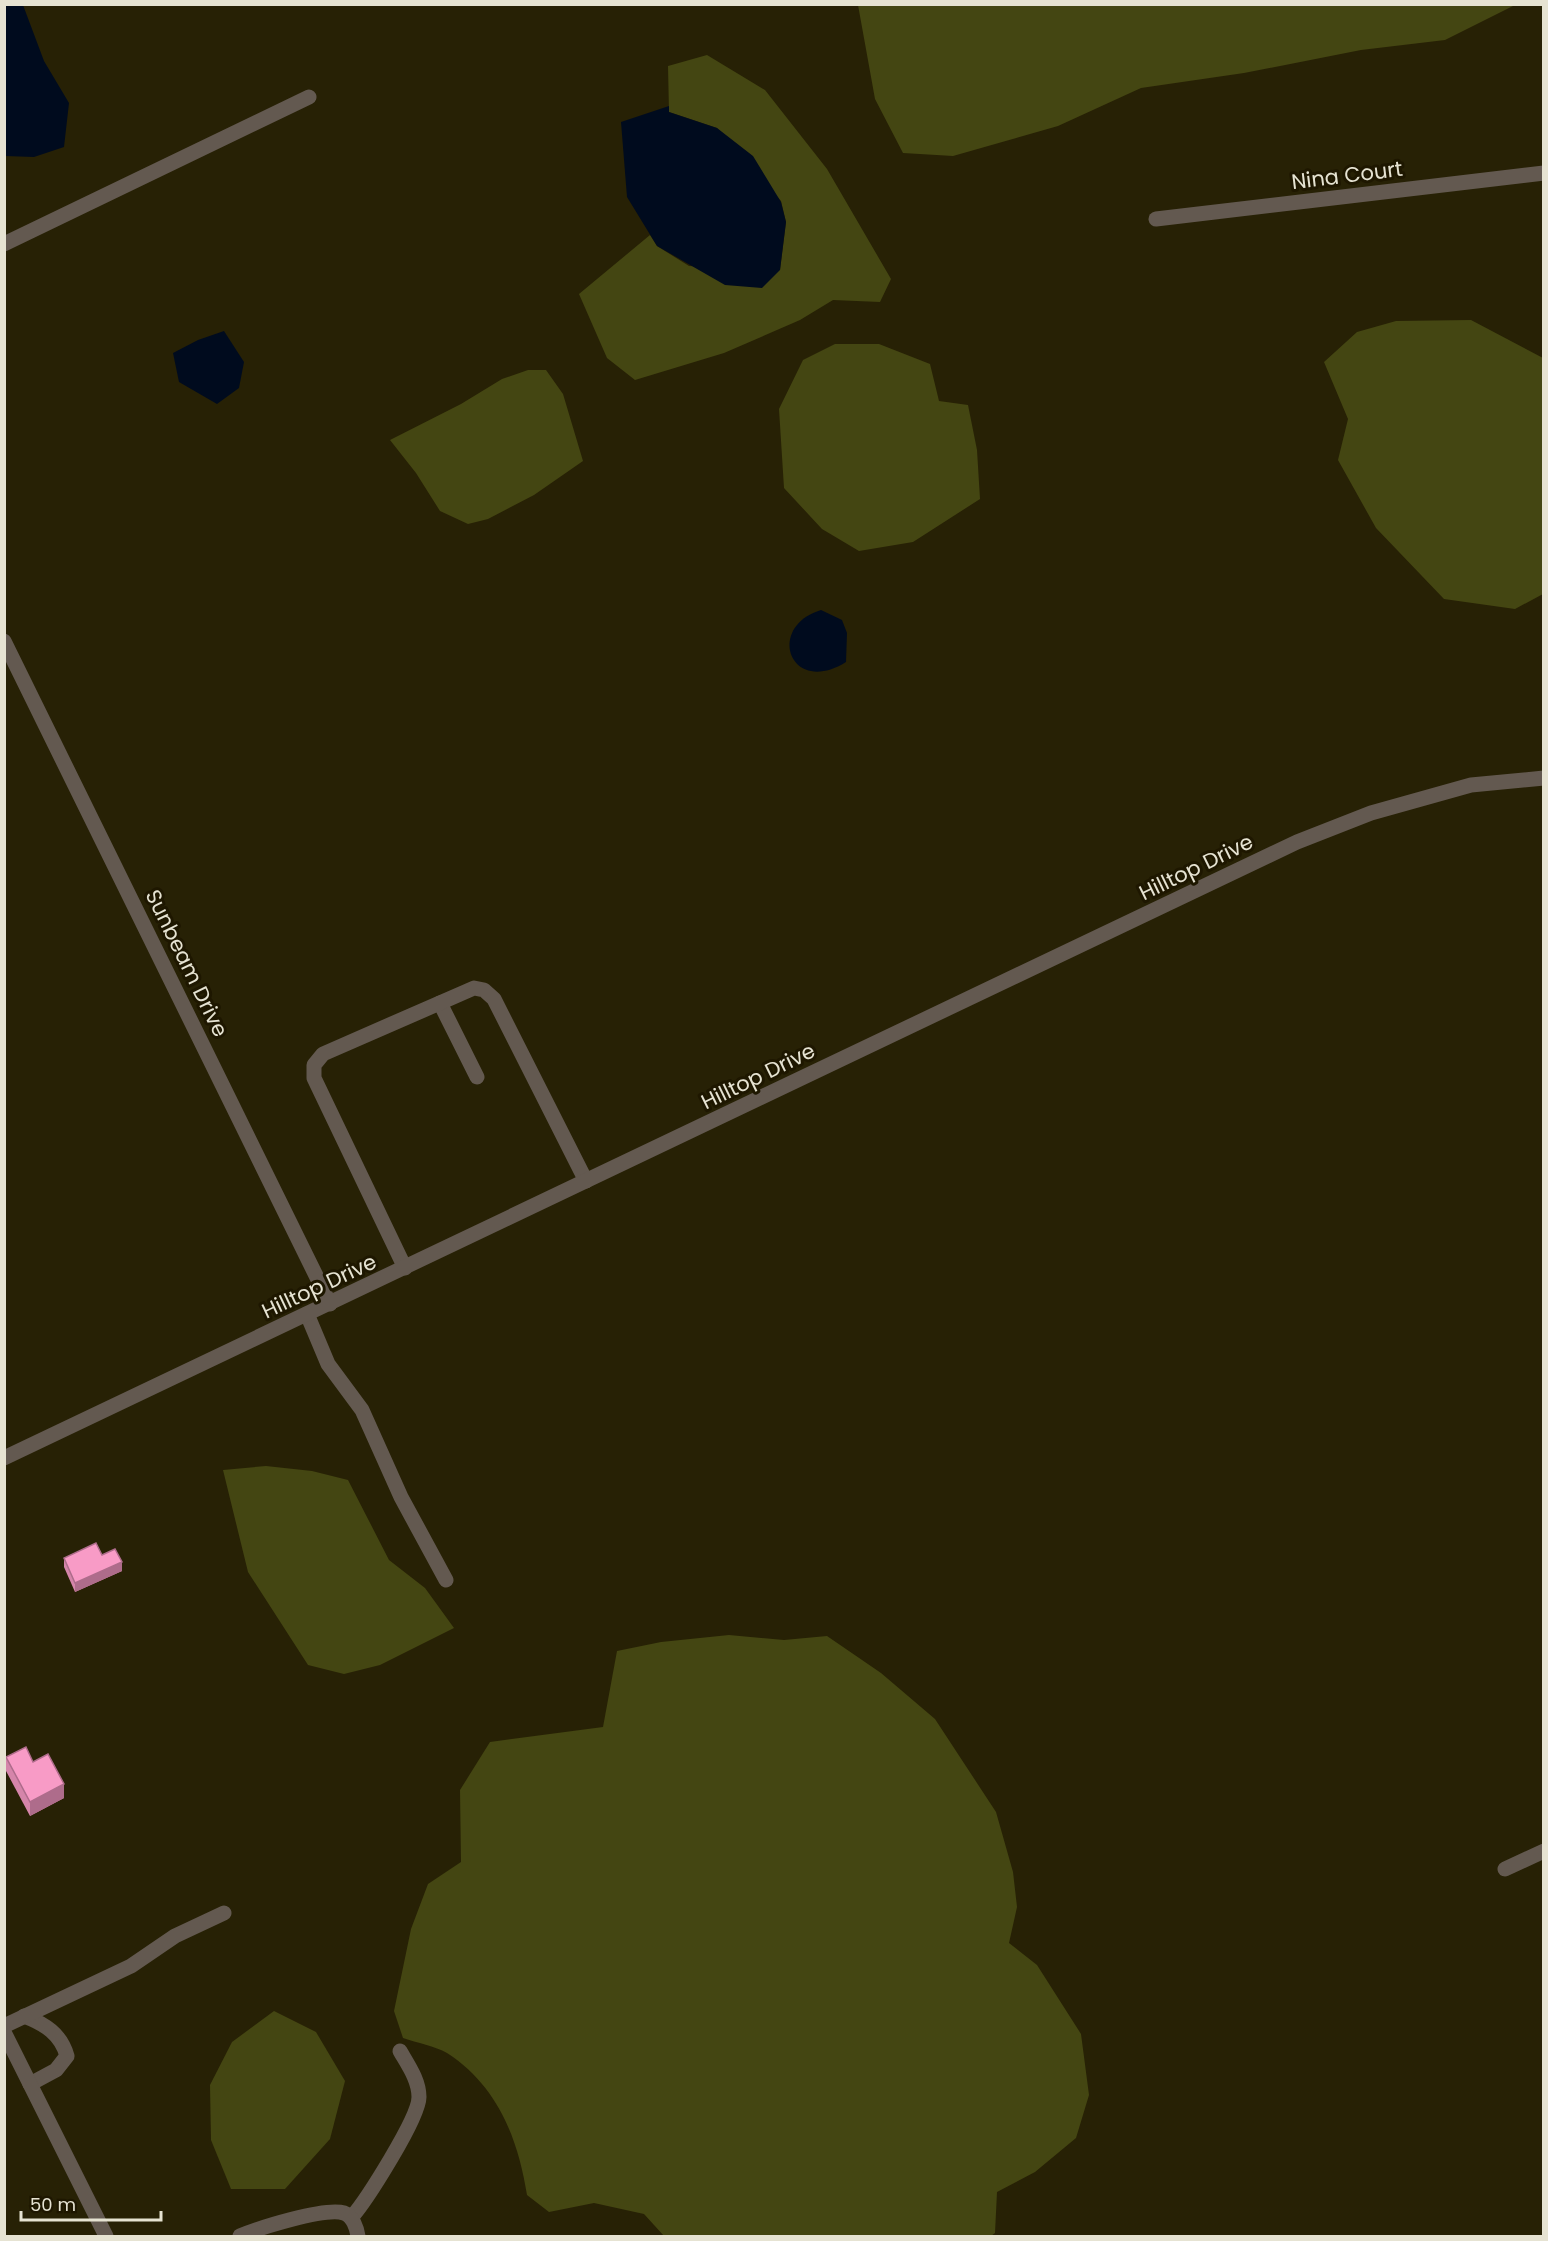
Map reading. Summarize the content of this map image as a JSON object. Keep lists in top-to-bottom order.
{
  "streets": {
    "street": ["Nina Court", "Hilltop Drive", "Sunbeam Drive"]
  },
  "crossings": [
    ["Hilltop Drive", "Sunbeam Drive"]
  ],
  "scale_bar": "50 m"
}
